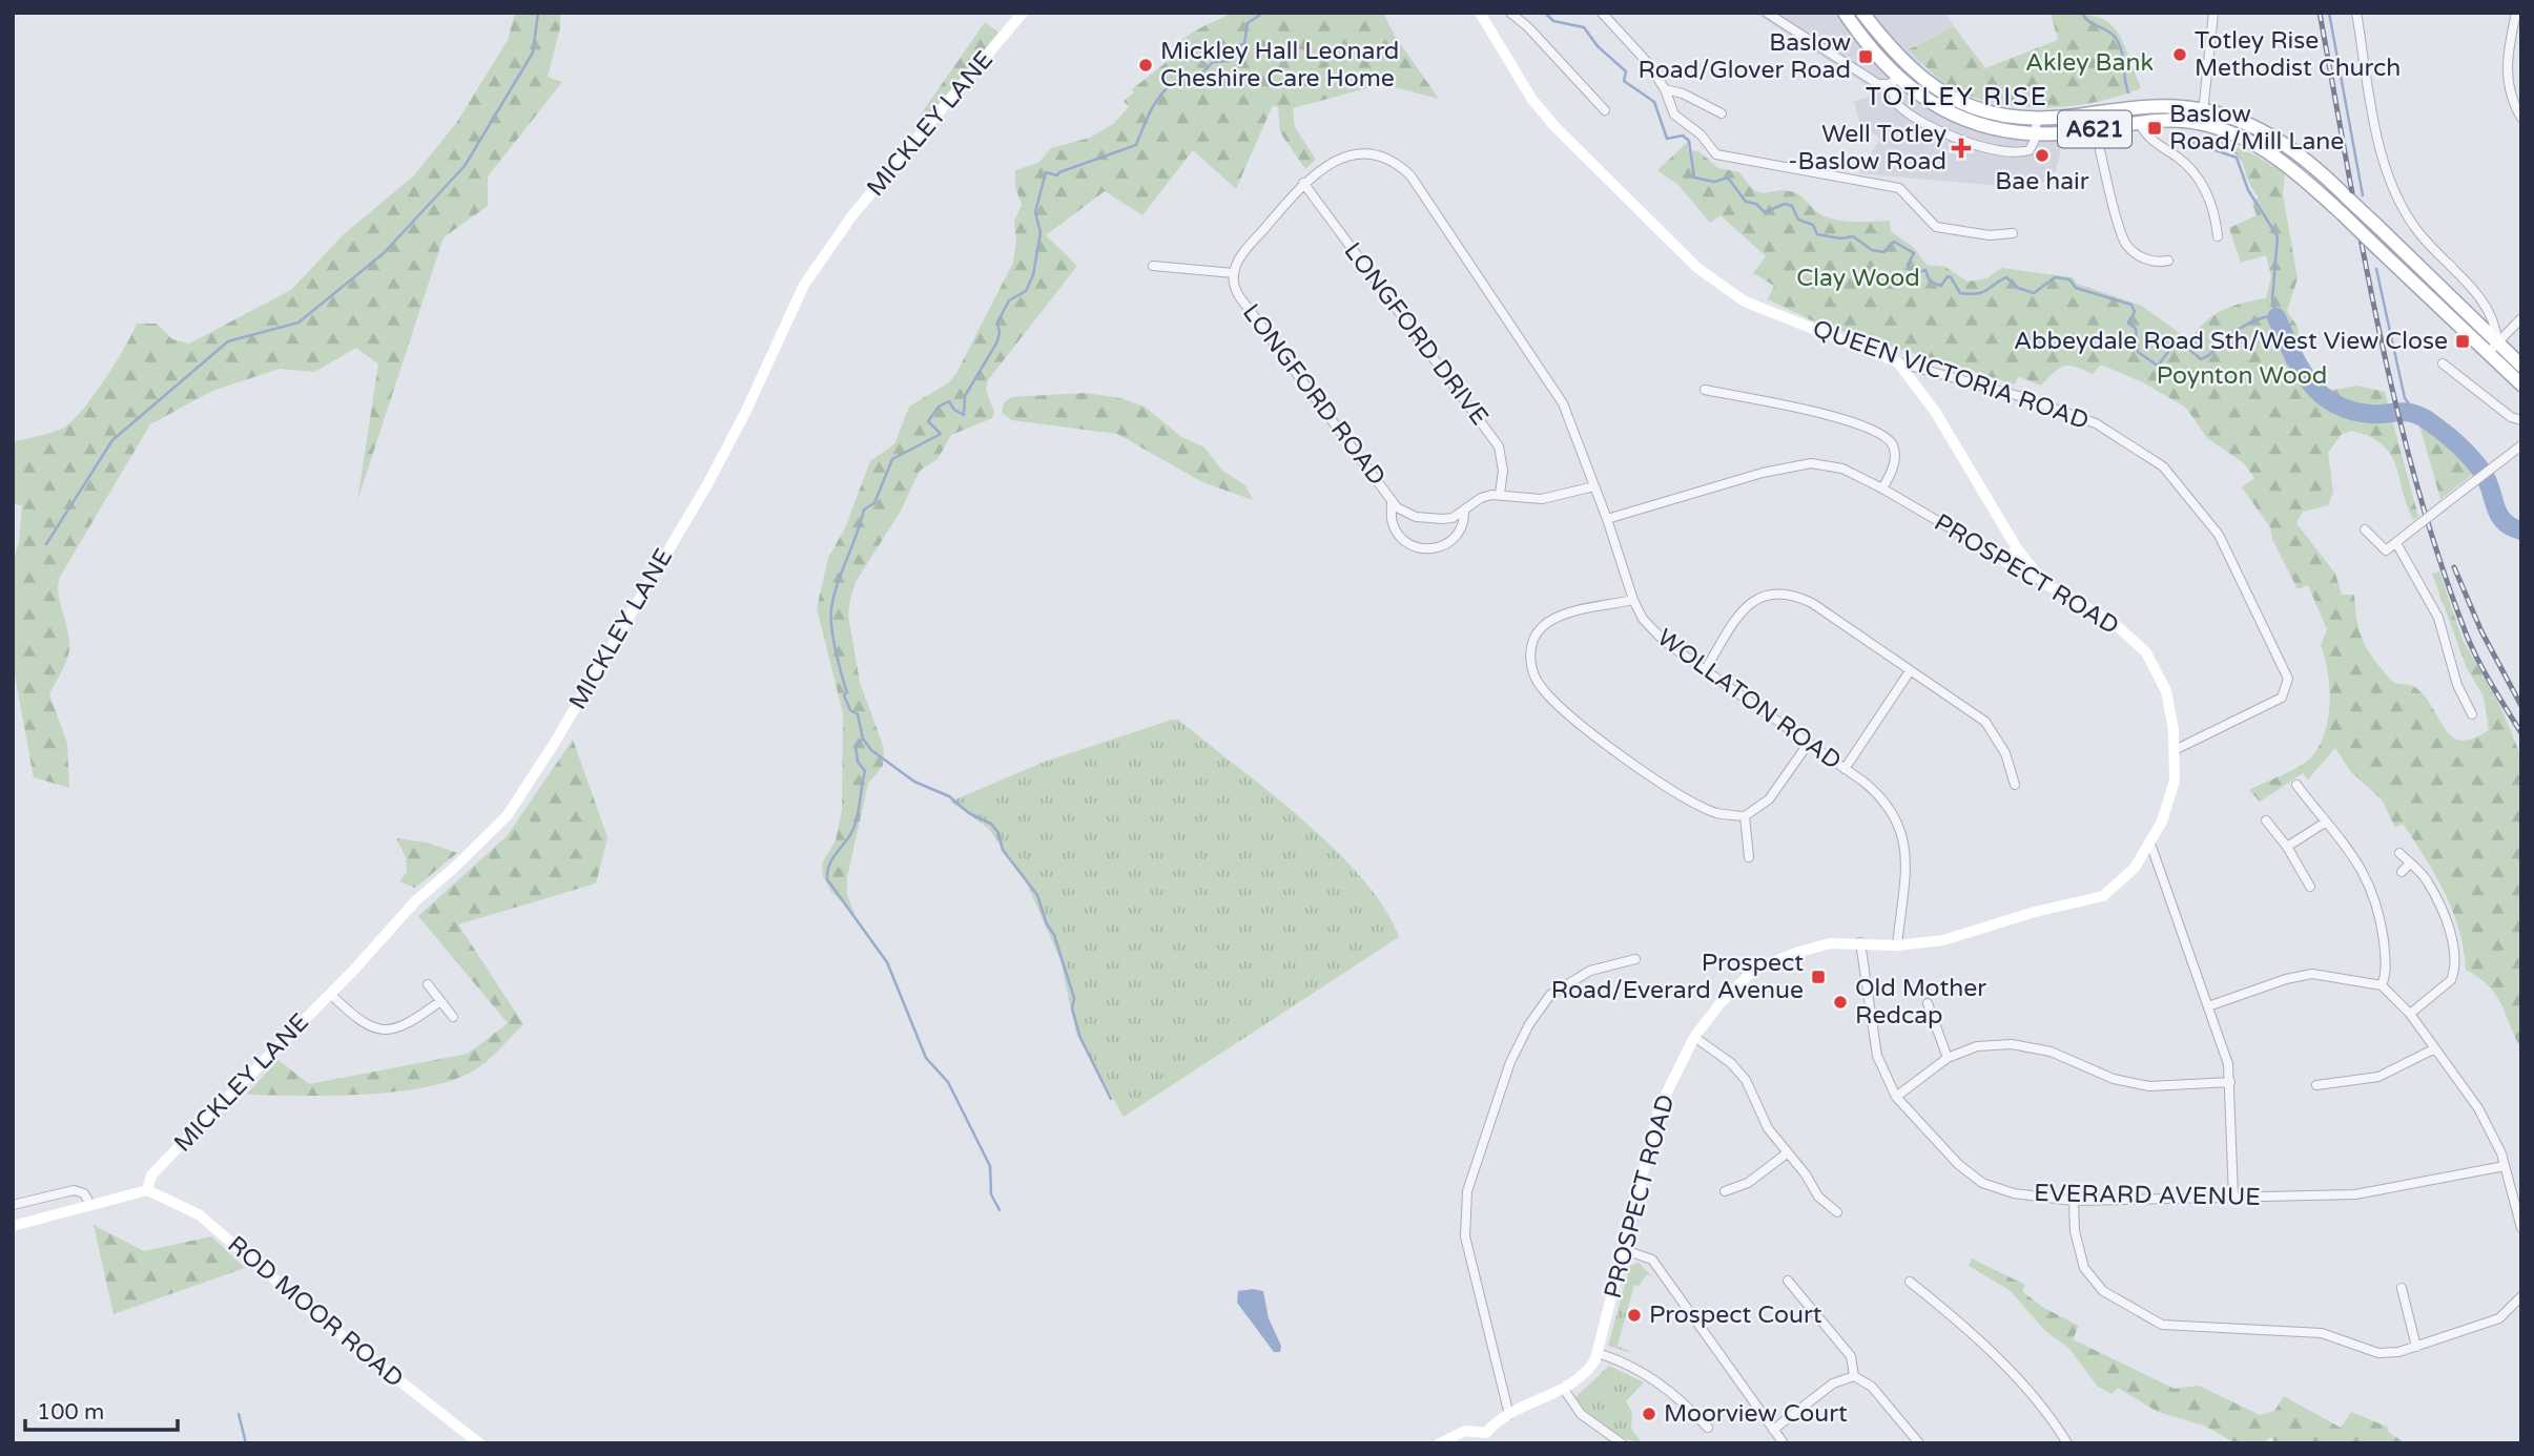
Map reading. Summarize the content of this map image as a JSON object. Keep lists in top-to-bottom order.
{
  "streets": {
    "main road": ["A621"],
    "street": [
      "MICKLEY LANE",
      "LONGFORD DRIVE",
      "QUEEN VICTORIA ROAD",
      "LONGFORD ROAD",
      "PROSPECT ROAD",
      "WOLLATON ROAD",
      "EVERARD AVENUE",
      "ROD MOOR ROAD"
    ]
  },
  "crossings": [
    ["MICKLEY LANE", "ROD MOOR ROAD"],
    ["LONGFORD DRIVE", "LONGFORD ROAD"],
    ["LONGFORD DRIVE", "WOLLATON ROAD"],
    ["QUEEN VICTORIA ROAD", "PROSPECT ROAD"],
    ["LONGFORD ROAD", "WOLLATON ROAD"],
    ["PROSPECT ROAD", "WOLLATON ROAD"],
    ["PROSPECT ROAD", "EVERARD AVENUE"]
  ],
  "districts": ["TOTLEY RISE"],
  "parks": ["Akley Bank", "Clay Wood", "Poynton Wood"],
  "places": {
    "other": [
      "Totley Rise Methodist Church",
      "Mickley Hall Leonard Cheshire Care Home",
      "Bae hair",
      "Old Mother Redcap",
      "Prospect Court",
      "Moorview Court"
    ],
    "transit": [
      "Baslow Road/Glover Road",
      "Baslow Road/Mill Lane",
      "Abbeydale Road Sth/West View Close",
      "Prospect Road/Everard Avenue"
    ],
    "health": ["Well Totley -Baslow Road"]
  },
  "scale_bar": "100 m"
}
